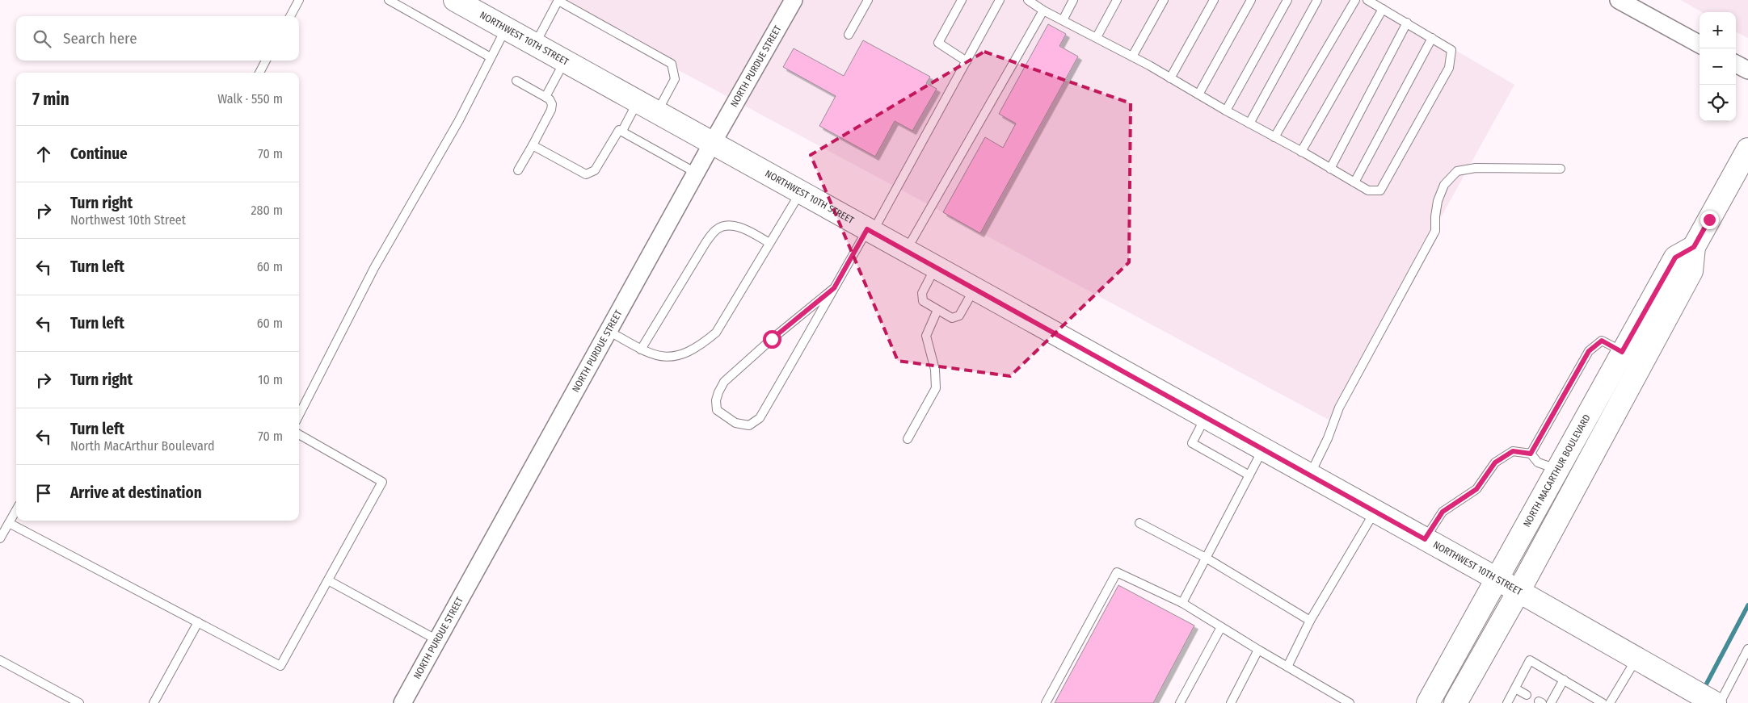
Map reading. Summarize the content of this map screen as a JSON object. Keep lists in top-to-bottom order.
{
  "streets": {
    "main road": ["NORTHWEST 10TH STREET", "NORTH MACARTHUR BOULEVARD"],
    "street": ["NORTH PURDUE STREET"]
  },
  "crossings": [
    ["NORTHWEST 10TH STREET", "NORTH PURDUE STREET"],
    ["NORTHWEST 10TH STREET", "NORTH MACARTHUR BOULEVARD"]
  ],
  "page": {
    "map_buttons": ["+", "−"],
    "search": "Search here",
    "heading": ["7 min", "Walk · 550 m"],
    "list": [
      ["Continue", "70 m"],
      ["Turn right", "Northwest 10th Street", "280 m"],
      ["Turn left", "60 m"],
      ["Turn left", "60 m"],
      ["Turn right", "10 m"],
      ["Turn left", "North MacArthur Boulevard", "70 m"],
      "Arrive at destination"
    ]
  }
}
